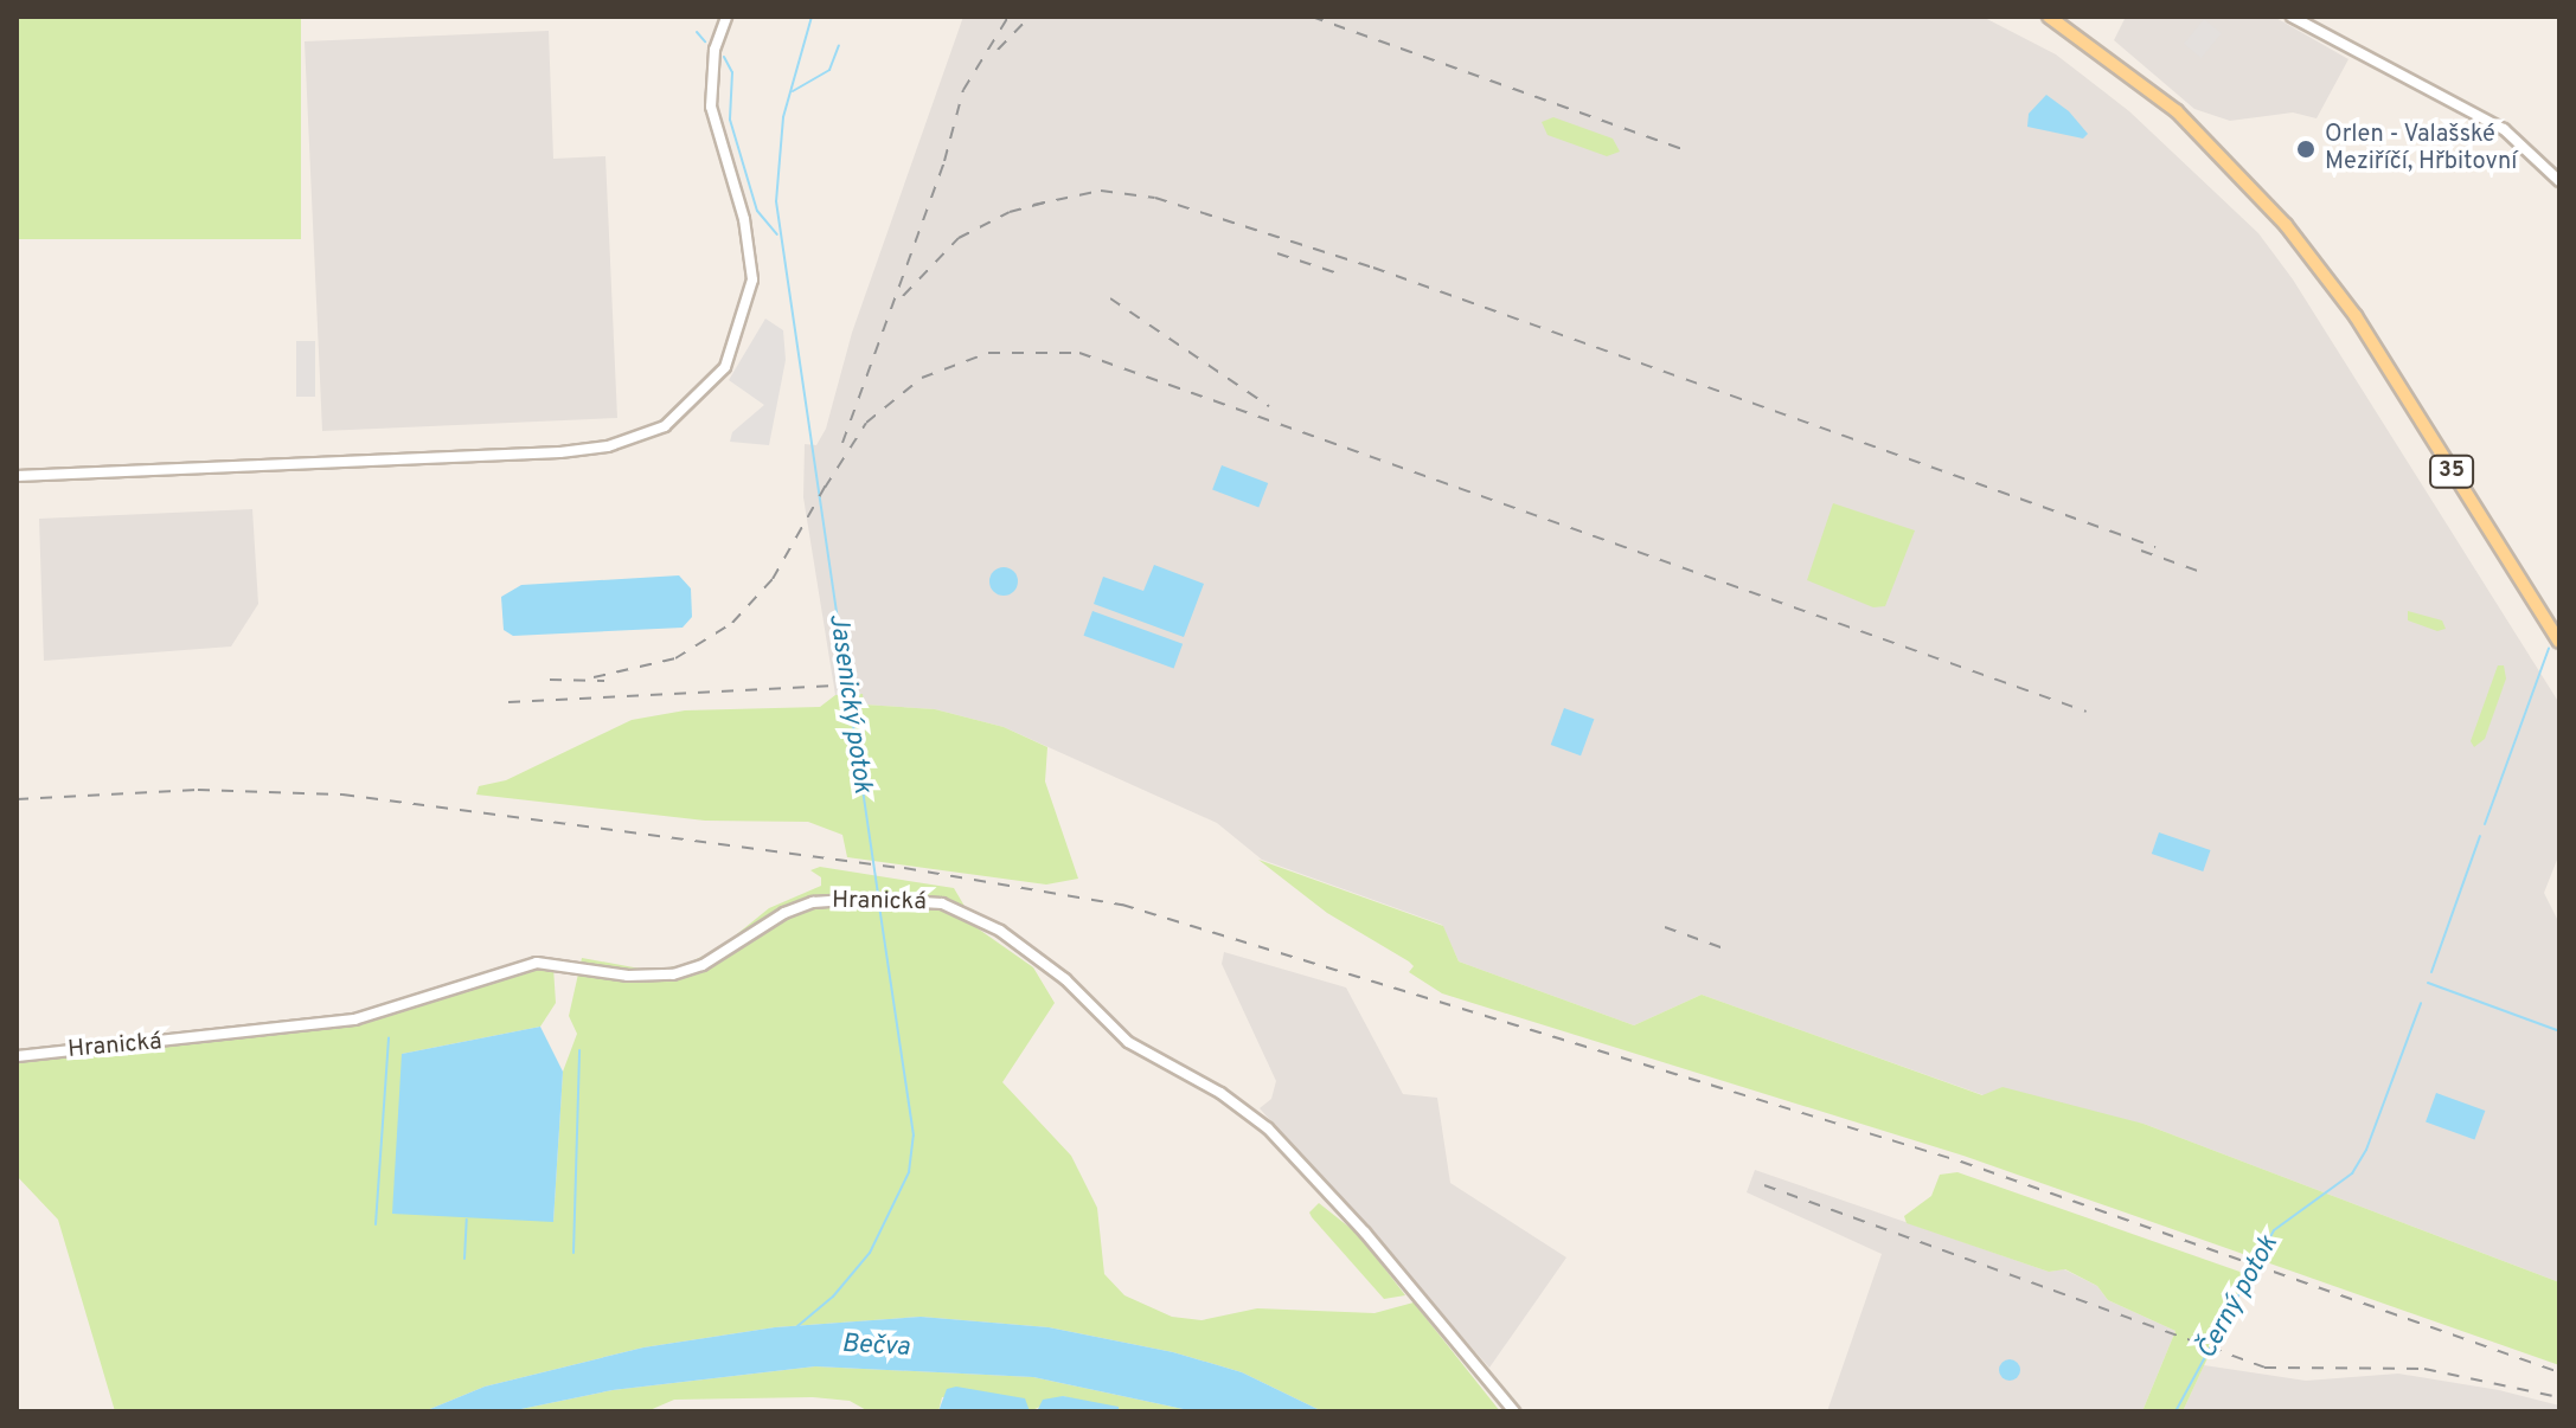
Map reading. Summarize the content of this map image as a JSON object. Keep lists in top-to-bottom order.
{
  "streets": {
    "main road": ["35"],
    "street": ["Hranická"]
  },
  "water": ["Jasenický potok", "Černý potok", "Bečva"],
  "places": ["Orlen - Valašské Meziříčí, Hřbitovní"]
}
